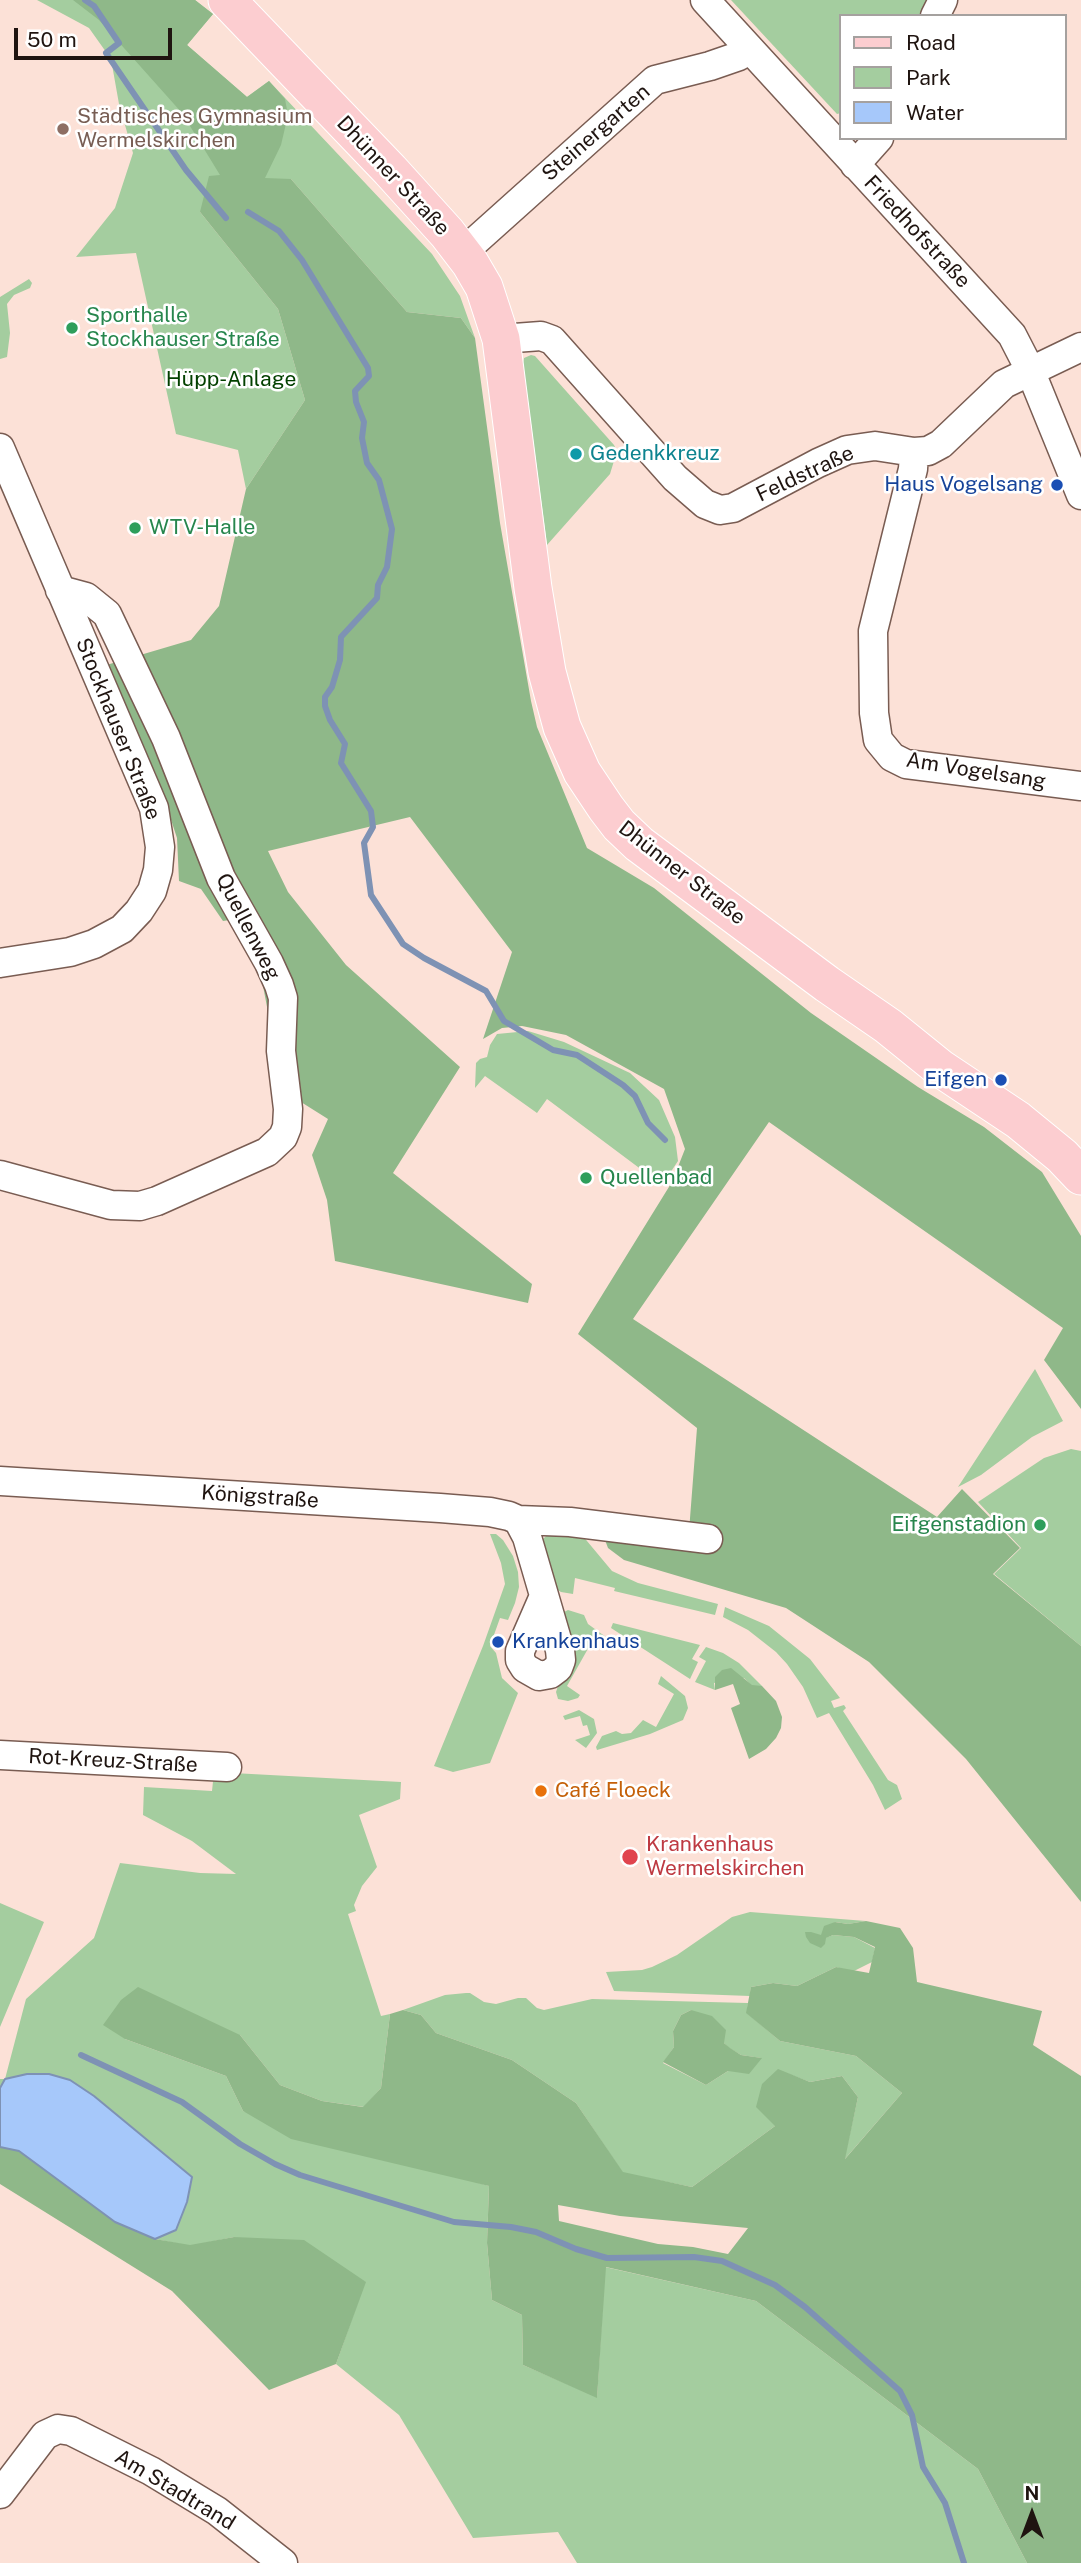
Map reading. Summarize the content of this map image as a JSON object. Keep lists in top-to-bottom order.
{
  "streets": {
    "main road": ["Dhünner Straße"],
    "street": [
      "Steinergarten",
      "Friedhofstraße",
      "Feldstraße",
      "Stockhauser Straße",
      "Am Vogelsang",
      "Quellenweg",
      "Königstraße",
      "Rot-Kreuz-Straße",
      "Am Stadtrand"
    ]
  },
  "crossings": [
    ["Steinergarten", "Dhünner Straße"],
    ["Steinergarten", "Friedhofstraße"],
    ["Dhünner Straße", "Feldstraße"],
    ["Feldstraße", "Am Vogelsang"],
    ["Stockhauser Straße", "Quellenweg"]
  ],
  "parks": ["Hüpp-Anlage"],
  "places": [
    "Städtisches Gymnasium Wermelskirchen",
    "Sporthalle Stockhauser Straße",
    "Gedenkkreuz",
    "Haus Vogelsang",
    "WTV-Halle",
    "Eifgen",
    "Quellenbad",
    "Eifgenstadion",
    "Krankenhaus",
    "Café Floeck",
    "Krankenhaus Wermelskirchen"
  ],
  "legend": ["Road", "Park", "Water"],
  "scale_bar": "50 m",
  "north": "top"
}
